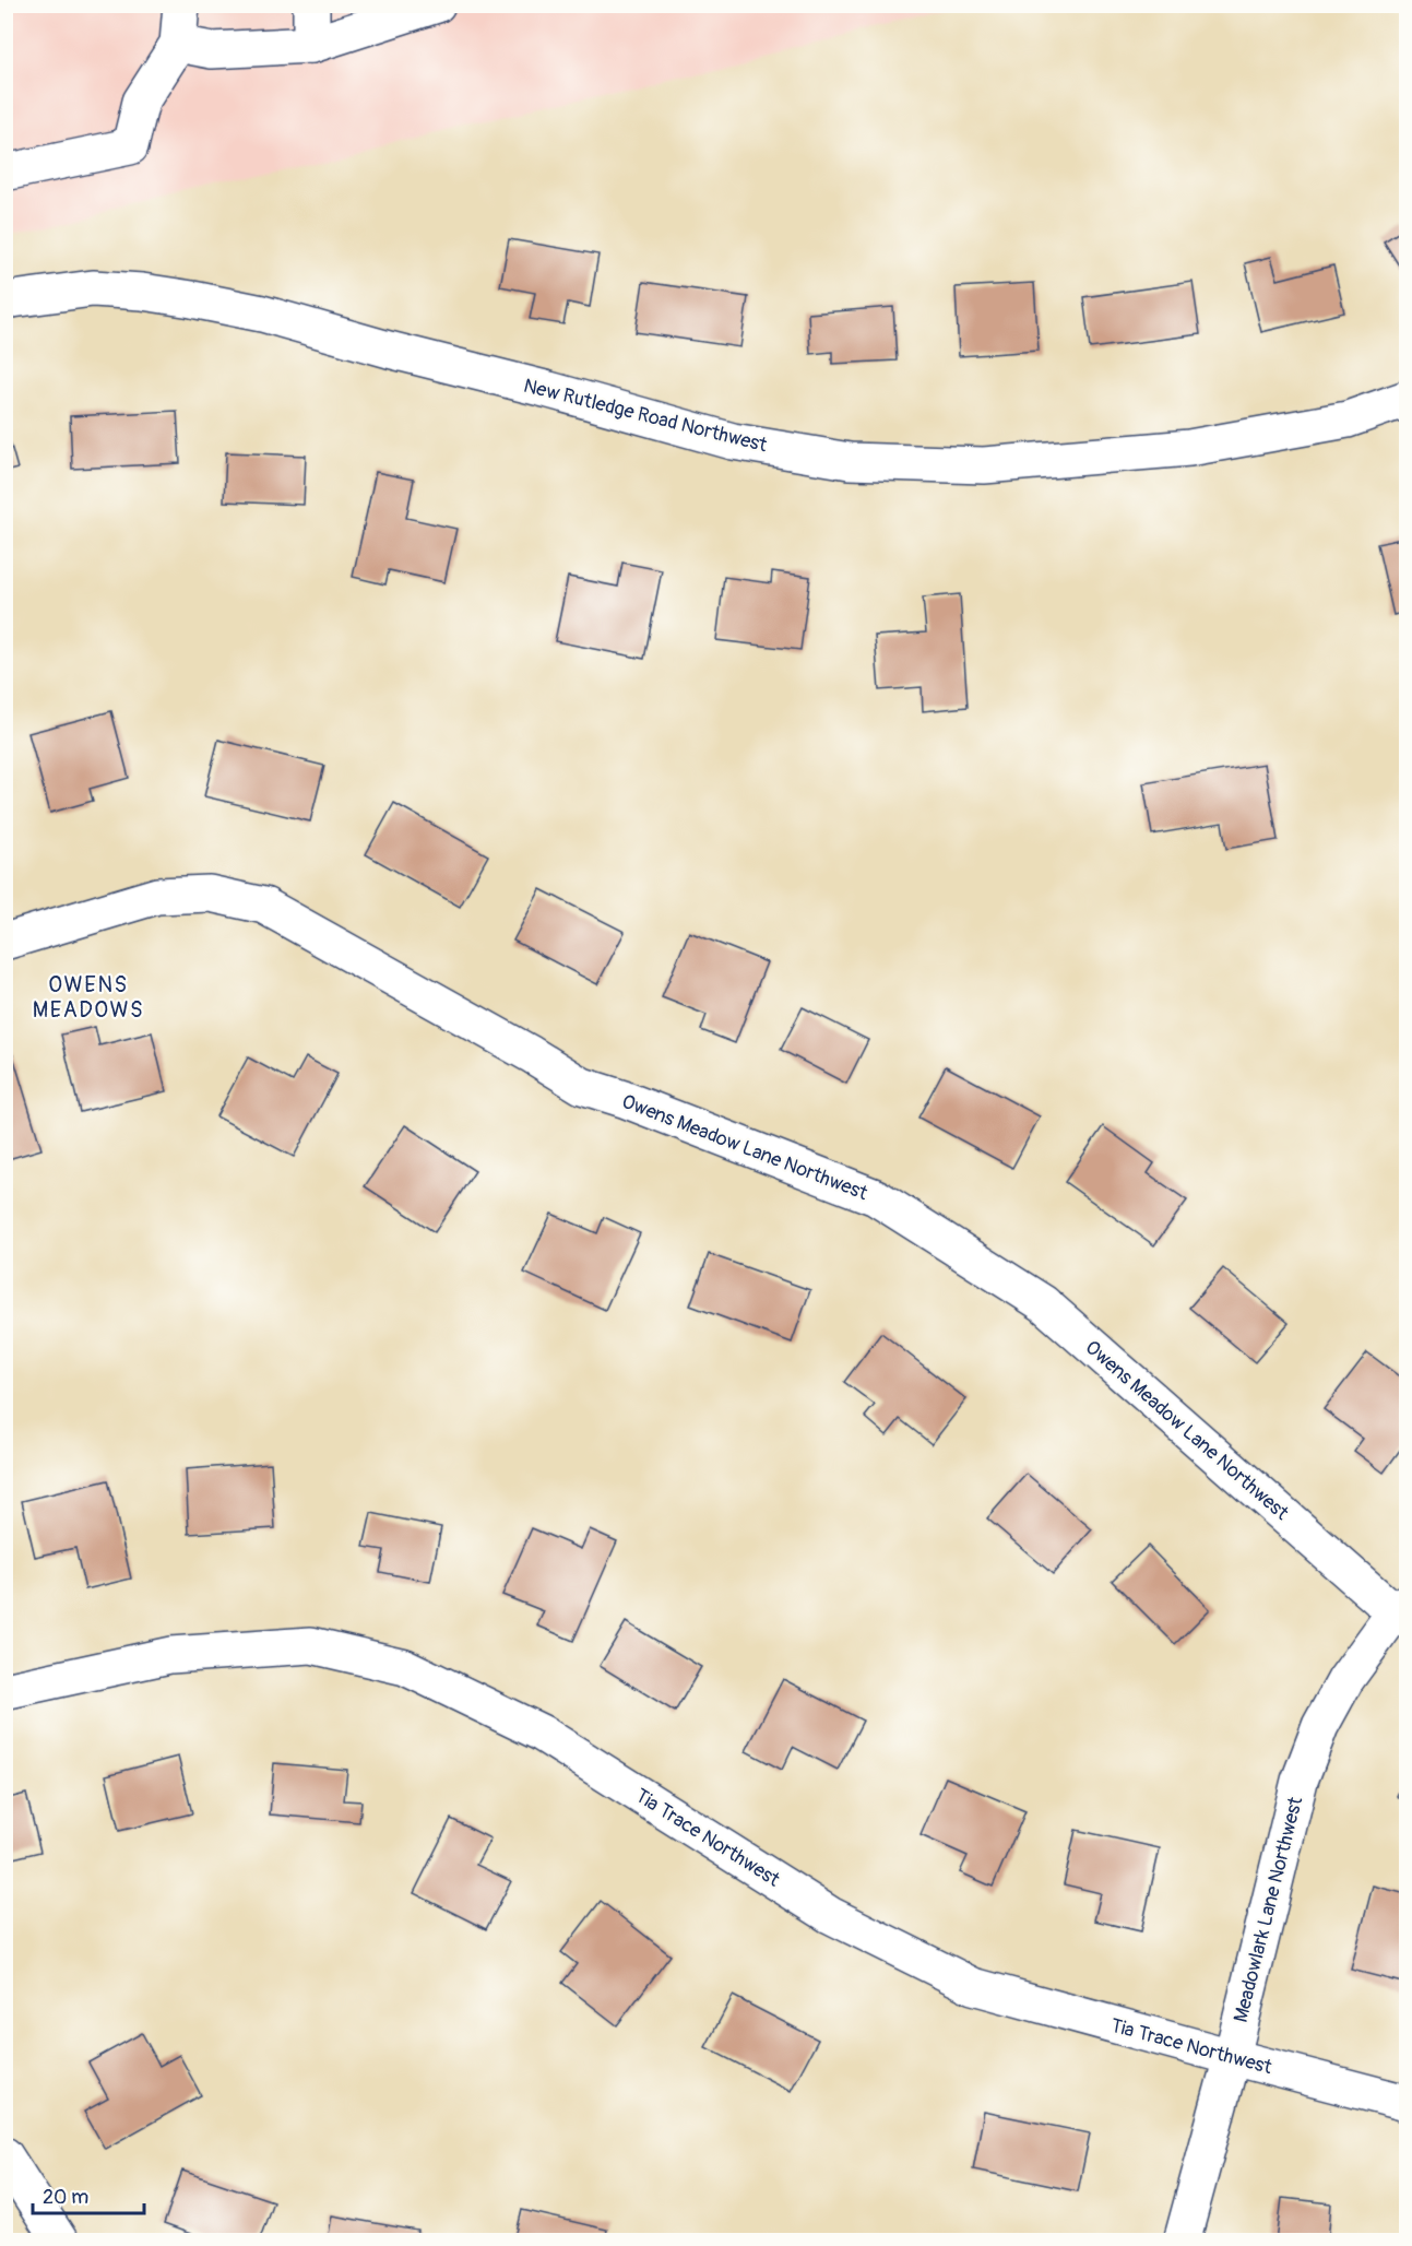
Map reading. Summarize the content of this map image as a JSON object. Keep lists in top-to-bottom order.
{
  "streets": {
    "street": [
      "New Rutledge Road Northwest",
      "Owens Meadow Lane Northwest",
      "Tia Trace Northwest",
      "Meadowlark Lane Northwest"
    ]
  },
  "crossings": [
    ["Owens Meadow Lane Northwest", "Meadowlark Lane Northwest"],
    ["Tia Trace Northwest", "Meadowlark Lane Northwest"]
  ],
  "districts": ["OWENS MEADOWS"],
  "scale_bar": "20 m"
}
